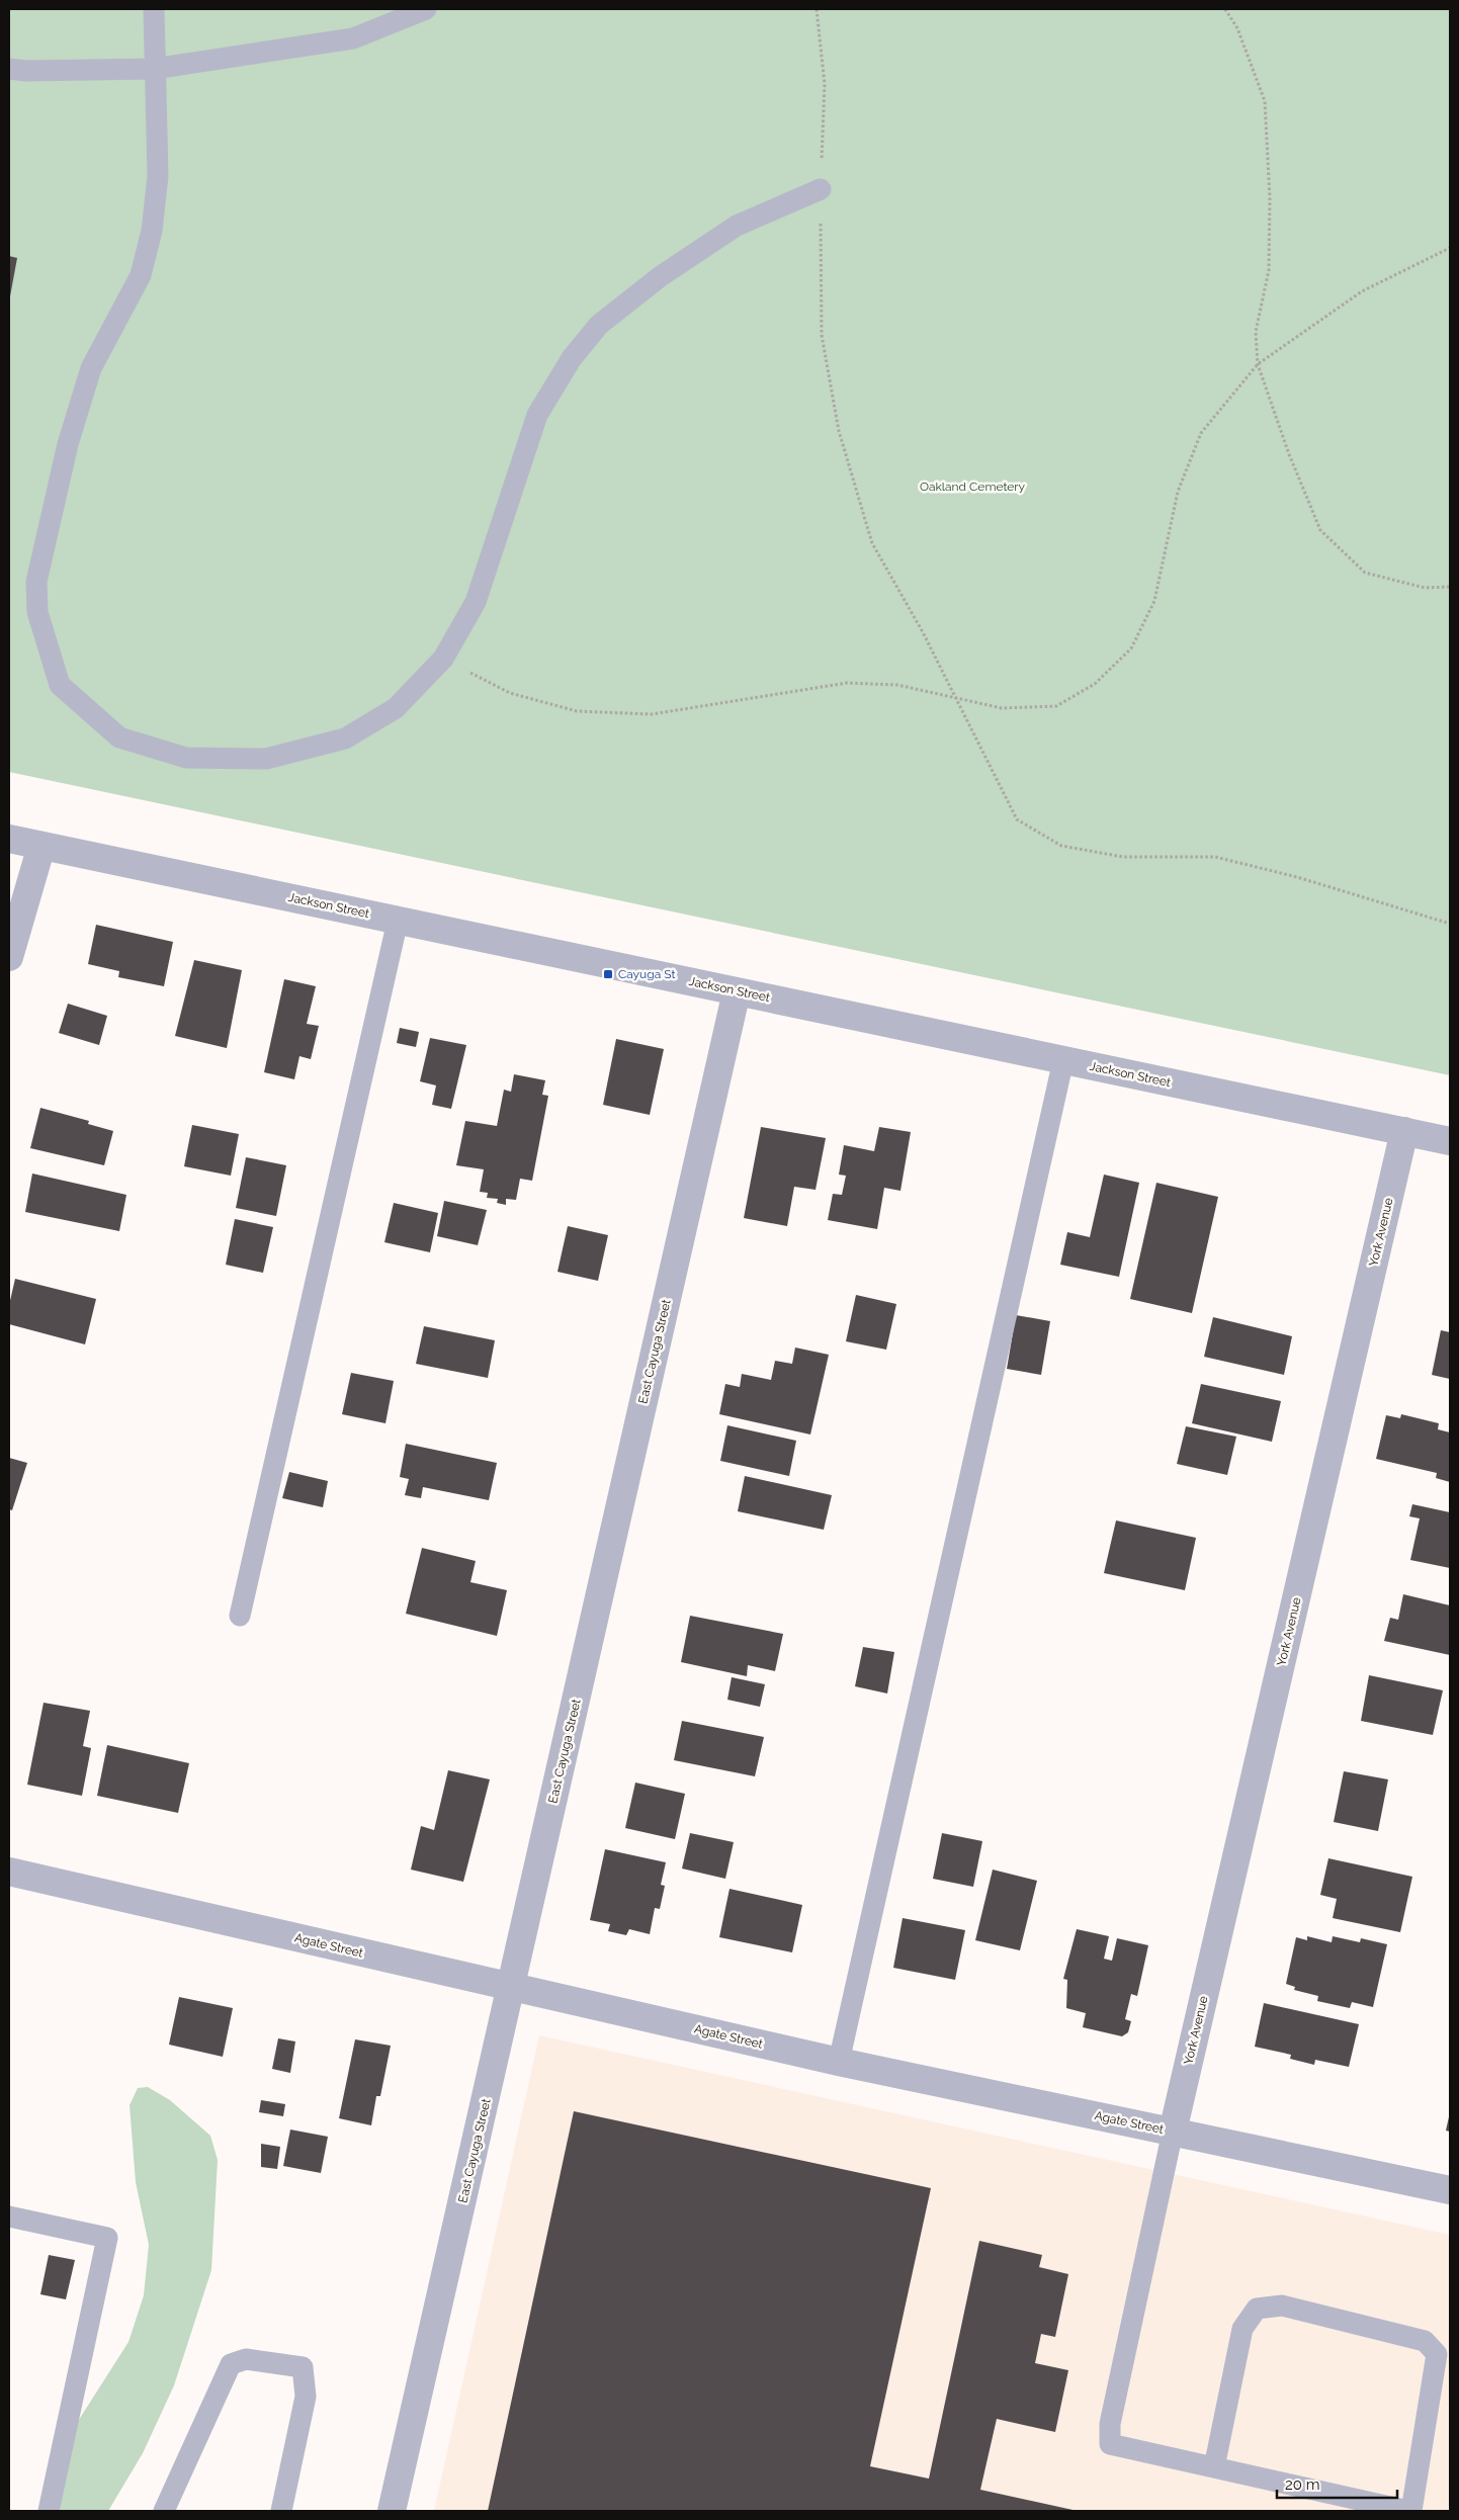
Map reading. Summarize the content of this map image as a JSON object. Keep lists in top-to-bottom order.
{
  "streets": {
    "street": [
      "Jackson Street",
      "York Avenue",
      "East Cayuga Street",
      "Agate Street"
    ]
  },
  "crossings": [
    ["Jackson Street", "York Avenue"],
    ["Jackson Street", "East Cayuga Street"],
    ["York Avenue", "Agate Street"],
    ["East Cayuga Street", "Agate Street"]
  ],
  "parks": ["Oakland Cemetery"],
  "places": {
    "transit": ["Cayuga St"]
  },
  "scale_bar": "20 m"
}
